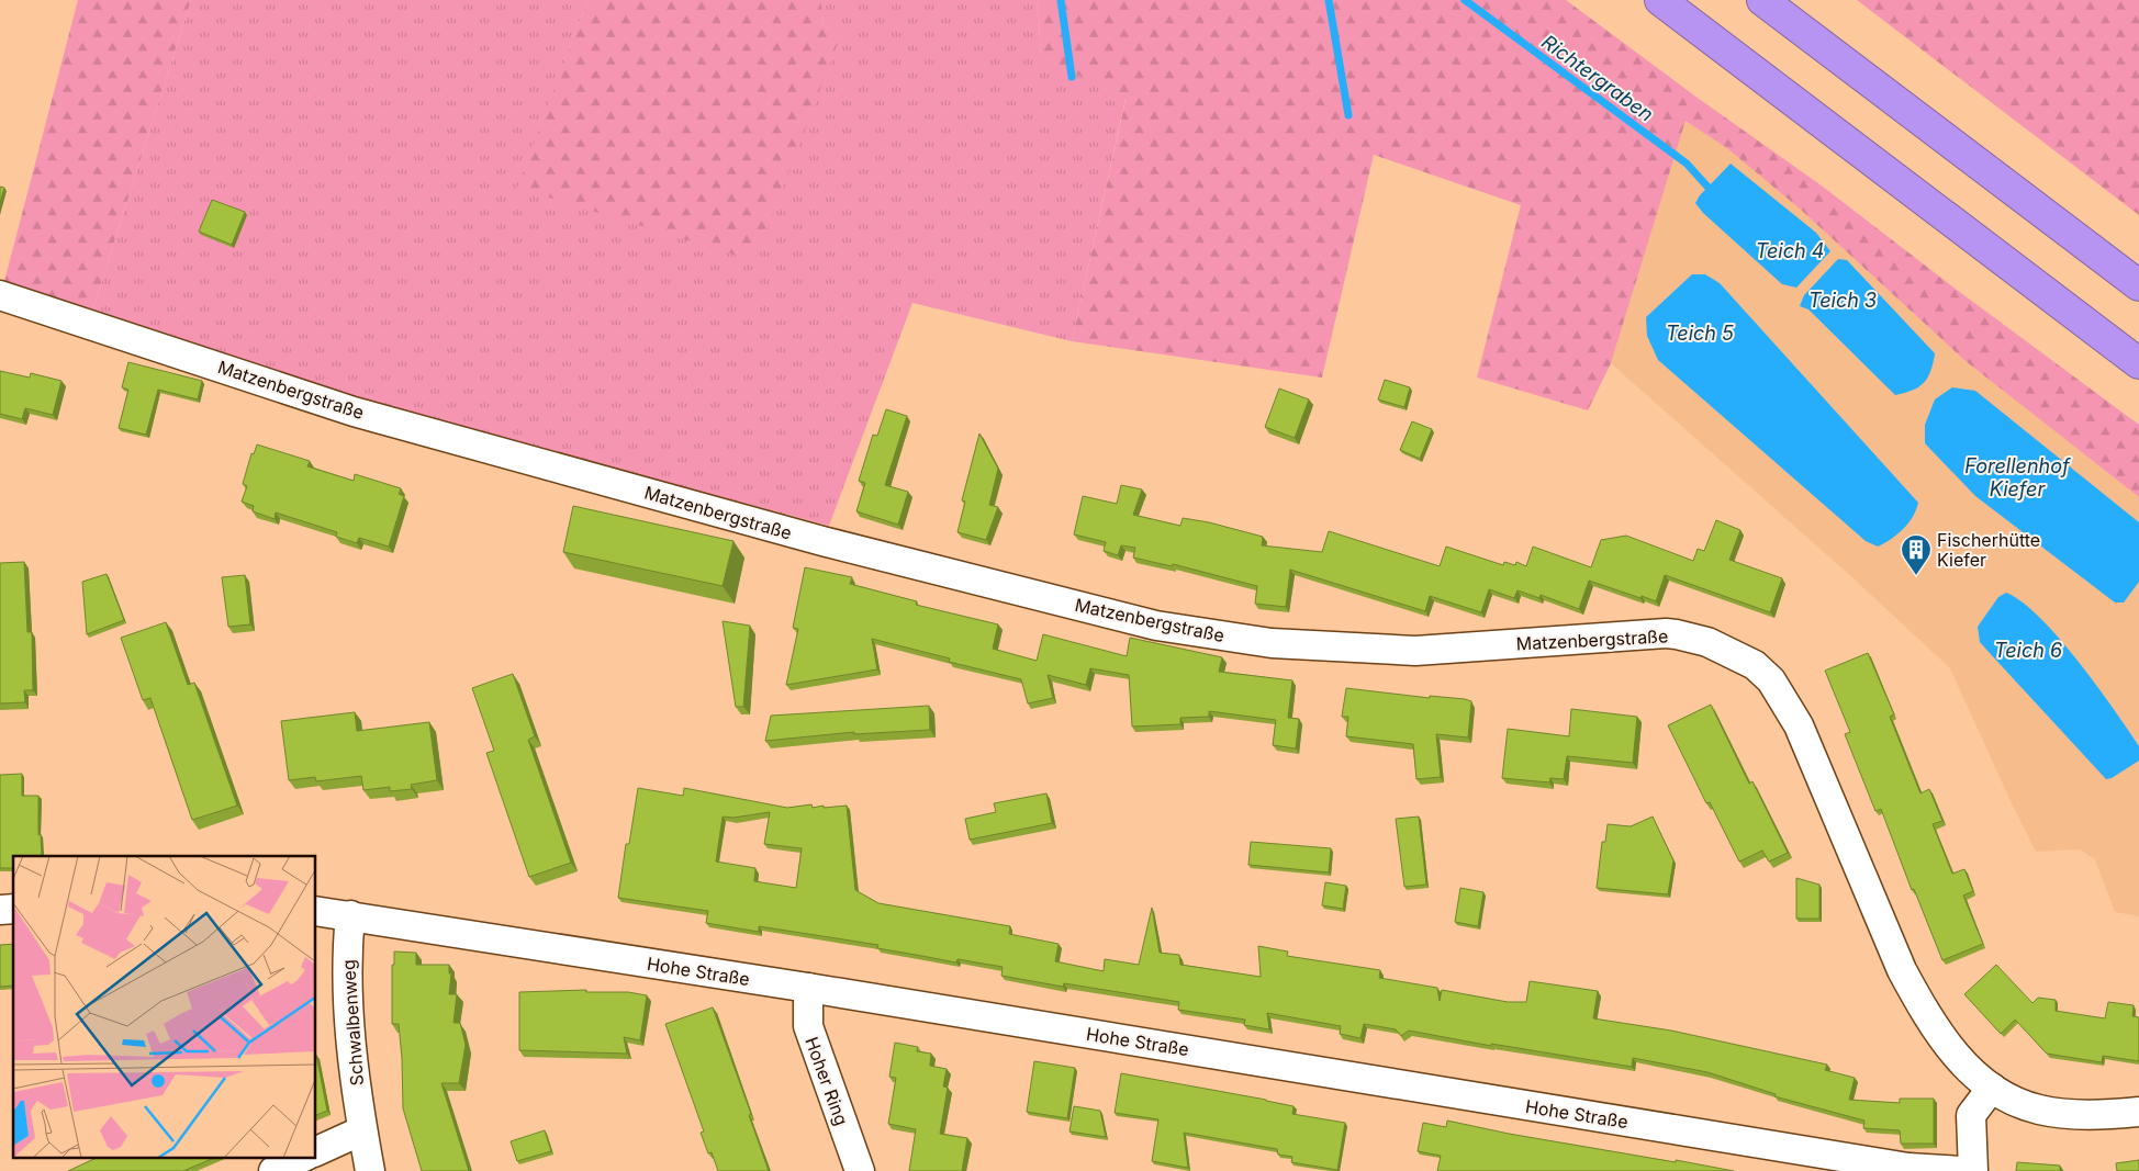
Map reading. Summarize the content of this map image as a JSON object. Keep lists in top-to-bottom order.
{
  "streets": {
    "street": [
      "Matzenbergstraße",
      "Hohe Straße",
      "Schwalbenweg",
      "Hoher Ring"
    ]
  },
  "crossings": [
    ["Hohe Straße", "Schwalbenweg"],
    ["Hohe Straße", "Hoher Ring"]
  ],
  "water": [
    "Richtergraben",
    "Teich 4",
    "Teich 3",
    "Teich 5",
    "Forellenhof Kiefer",
    "Teich 6"
  ],
  "places": {
    "building": ["Fischerhütte Kiefer"]
  }
}
